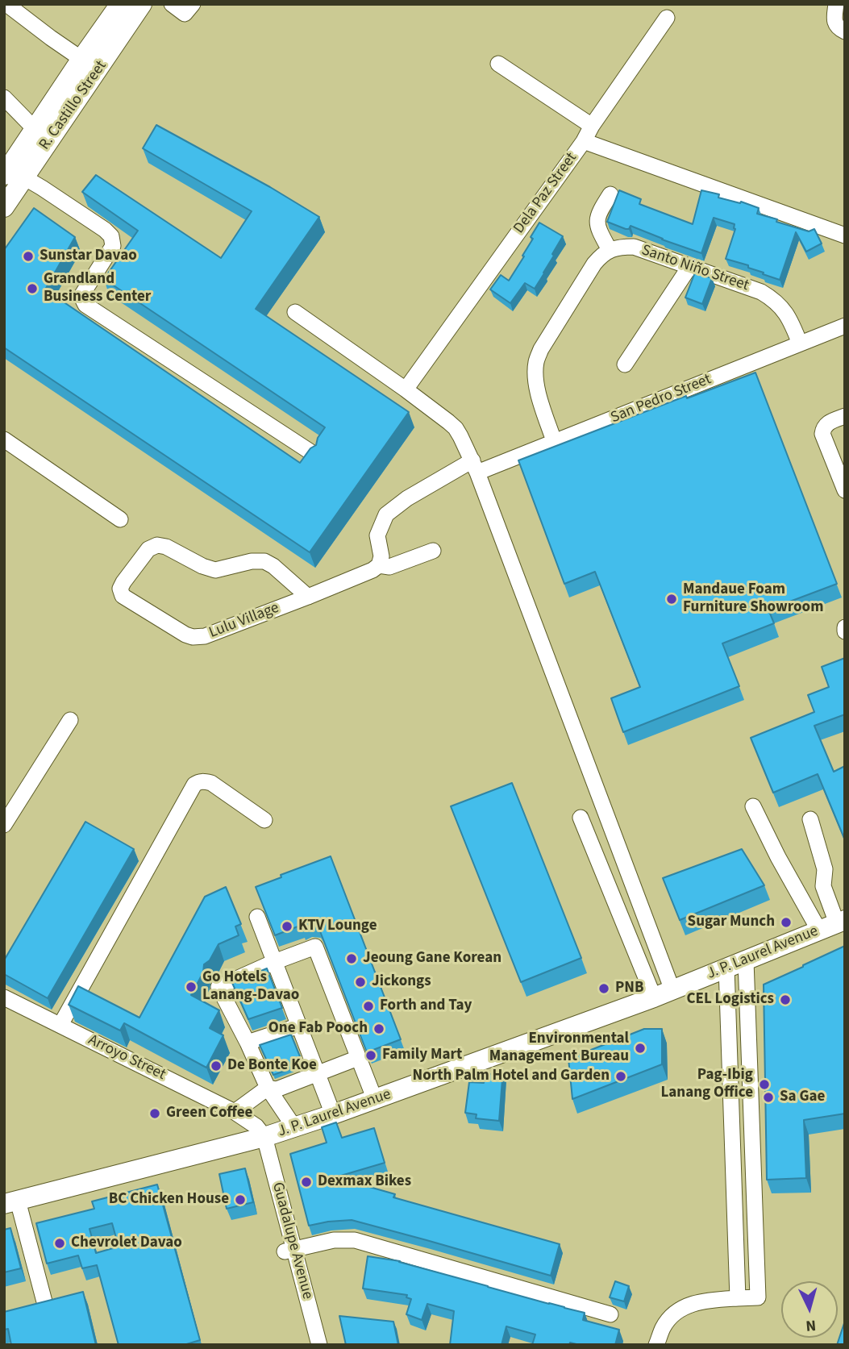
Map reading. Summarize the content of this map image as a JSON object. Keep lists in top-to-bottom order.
{
  "streets": {
    "main road": ["R. Castillo Street", "J. P. Laurel Avenue"],
    "street": [
      "Dela Paz Street",
      "Santo Niño Street",
      "San Pedro Street",
      "Lulu Village",
      "Arroyo Street",
      "Guadalupe Avenue"
    ]
  },
  "crossings": [
    ["Santo Niño Street", "San Pedro Street"],
    ["J. P. Laurel Avenue", "Arroyo Street"],
    ["J. P. Laurel Avenue", "Guadalupe Avenue"],
    ["Arroyo Street", "Guadalupe Avenue"]
  ],
  "places": [
    "Sunstar Davao",
    "Grandland Business Center",
    "Mandaue Foam Furniture Showroom",
    "Sugar Munch",
    "KTV Lounge",
    "Jeoung Gane Korean",
    "Jickongs",
    "Go Hotels Lanang-Davao",
    "PNB",
    "CEL Logistics",
    "Forth and Tay",
    "One Fab Pooch",
    "Environmental Management Bureau",
    "Family Mart",
    "De Bonte Koe",
    "North Palm Hotel and Garden",
    "Pag-Ibig Lanang Office",
    "Sa Gae",
    "Green Coffee",
    "Dexmax Bikes",
    "BC Chicken House",
    "Chevrolet Davao"
  ],
  "north": "bottom"
}
